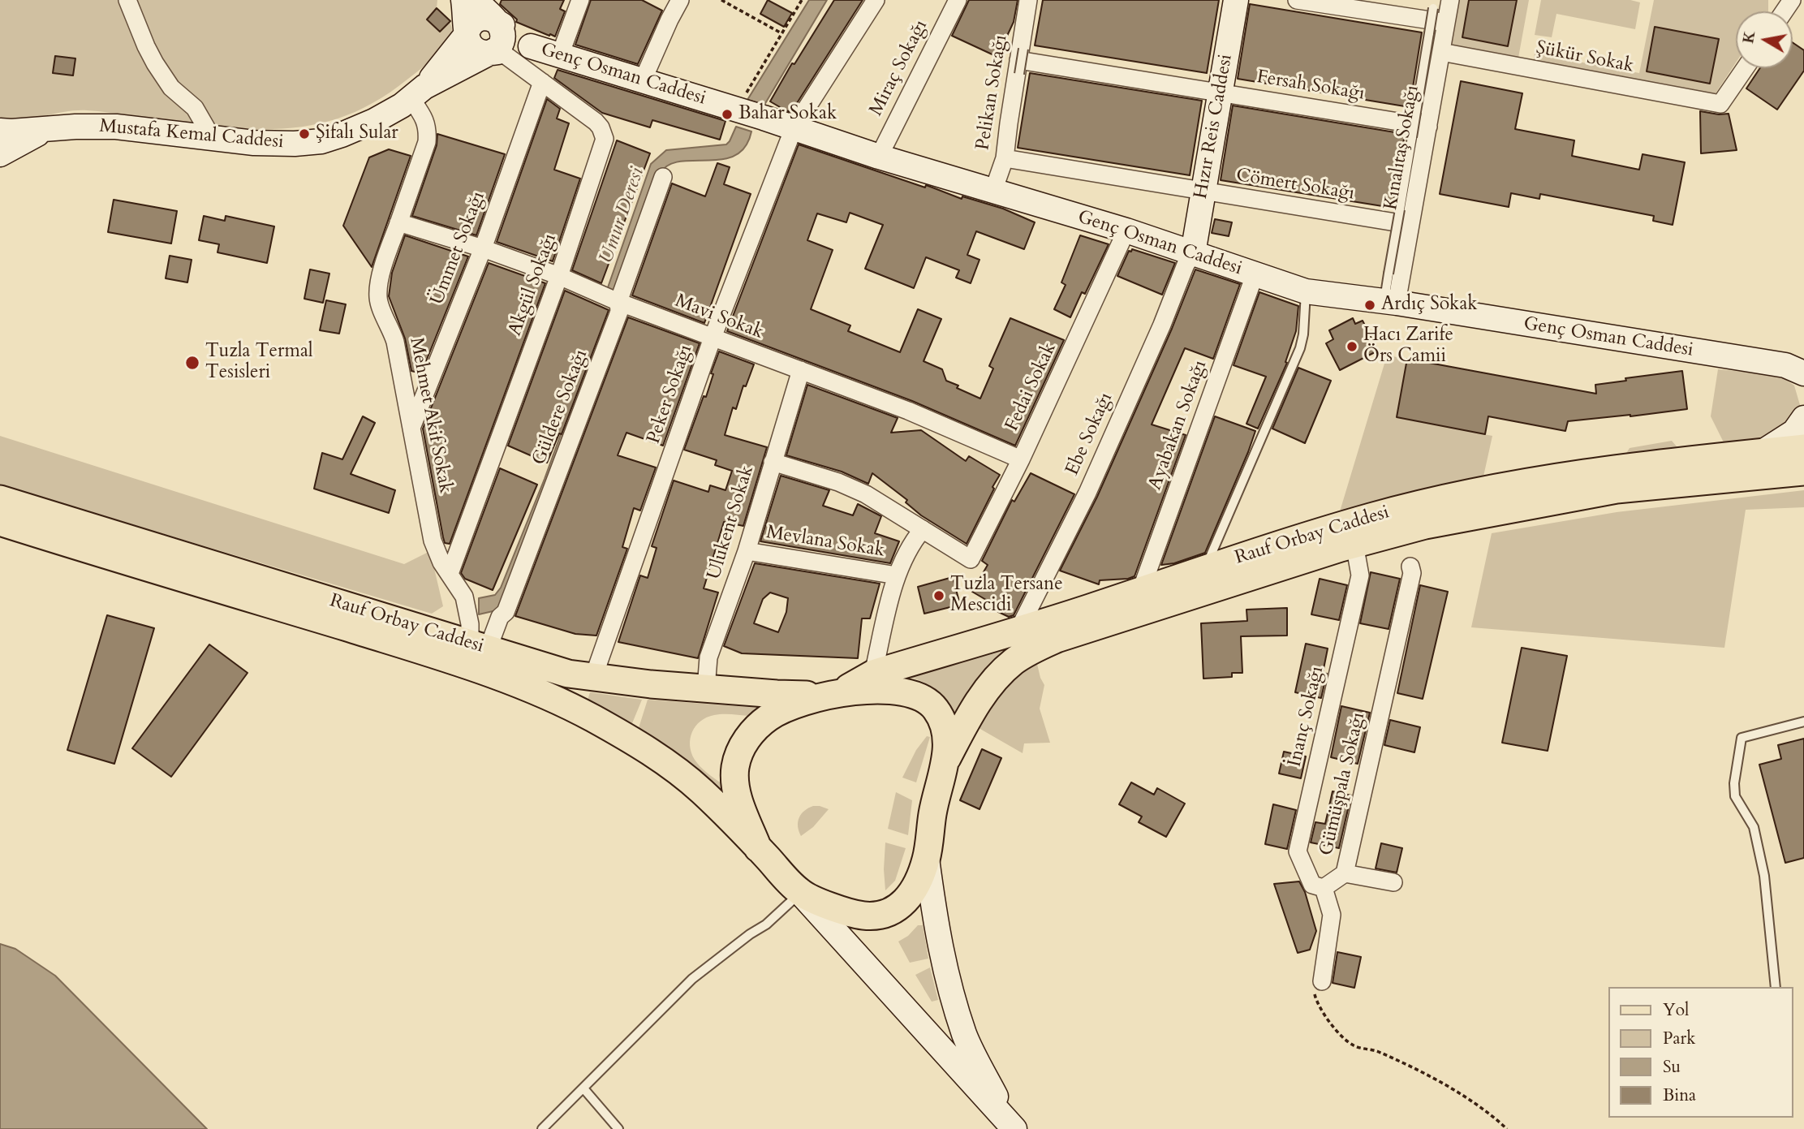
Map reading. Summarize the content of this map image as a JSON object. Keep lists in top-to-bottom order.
{
  "streets": {
    "main road": ["Rauf Orbay Caddesi"],
    "street": [
      "Şükür Sokak",
      "Miraç Sokağı",
      "Genç Osman Caddesi",
      "Fersah Sokağı",
      "Pelikan Sokağı",
      "Hızır Reis Caddesi",
      "Mustafa Kemal Caddesi",
      "Kınalıtaş Sokağı",
      "Cömert Sokağı",
      "Ümmet Sokağı",
      "Akgül Sokağı",
      "Mavi Sokak",
      "Fedai Sokak",
      "Peker Sokağı",
      "Güldere Sokağı",
      "Mehmet Akif Sokak",
      "Ayabakan Sokağı",
      "Ebe Sokağı",
      "Ulukent Sokak",
      "Mevlana Sokak",
      "İnanç Sokağı",
      "Gümüşpala Sokağı"
    ]
  },
  "crossings": [
    ["Şükür Sokak", "Kınalıtaş Sokağı"],
    ["Miraç Sokağı", "Genç Osman Caddesi"],
    ["Genç Osman Caddesi", "Pelikan Sokağı"],
    ["Genç Osman Caddesi", "Hızır Reis Caddesi"],
    ["Genç Osman Caddesi", "Mustafa Kemal Caddesi"],
    ["Genç Osman Caddesi", "Kınalıtaş Sokağı"],
    ["Genç Osman Caddesi", "Akgül Sokağı"],
    ["Genç Osman Caddesi", "Fedai Sokak"],
    ["Genç Osman Caddesi", "Peker Sokağı"],
    ["Genç Osman Caddesi", "Ayabakan Sokağı"],
    ["Genç Osman Caddesi", "Ebe Sokağı"],
    ["Fersah Sokağı", "Pelikan Sokağı"],
    ["Fersah Sokağı", "Hızır Reis Caddesi"],
    ["Fersah Sokağı", "Kınalıtaş Sokağı"],
    ["Pelikan Sokağı", "Cömert Sokağı"],
    ["Hızır Reis Caddesi", "Cömert Sokağı"],
    ["Hızır Reis Caddesi", "Ebe Sokağı"],
    ["Mustafa Kemal Caddesi", "Akgül Sokağı"],
    ["Mustafa Kemal Caddesi", "Mehmet Akif Sokak"],
    ["Kınalıtaş Sokağı", "Cömert Sokağı"],
    ["Ümmet Sokağı", "Akgül Sokağı"],
    ["Ümmet Sokağı", "Mavi Sokak"],
    ["Ümmet Sokağı", "Mehmet Akif Sokak"],
    ["Akgül Sokağı", "Mavi Sokak"],
    ["Akgül Sokağı", "Mehmet Akif Sokak"],
    ["Mavi Sokak", "Fedai Sokak"],
    ["Mavi Sokak", "Peker Sokağı"],
    ["Mavi Sokak", "Güldere Sokağı"],
    ["Mavi Sokak", "Mehmet Akif Sokak"],
    ["Mavi Sokak", "Ulukent Sokak"],
    ["Peker Sokağı", "Rauf Orbay Caddesi"],
    ["Güldere Sokağı", "Mehmet Akif Sokak"],
    ["Güldere Sokağı", "Rauf Orbay Caddesi"],
    ["Mehmet Akif Sokak", "Rauf Orbay Caddesi"],
    ["Ayabakan Sokağı", "Rauf Orbay Caddesi"],
    ["Ebe Sokağı", "Rauf Orbay Caddesi"],
    ["Ulukent Sokak", "Rauf Orbay Caddesi"],
    ["Ulukent Sokak", "Mevlana Sokak"],
    ["Rauf Orbay Caddesi", "İnanç Sokağı"],
    ["İnanç Sokağı", "Gümüşpala Sokağı"]
  ],
  "water": ["Umur Deresi"],
  "places": [
    "Bahar Sokak",
    "Şifalı Sular",
    "Ardıç Sokak",
    "Hacı Zarife Örs Camii",
    "Tuzla Termal Tesisleri",
    "Tuzla Tersane Mescidi"
  ],
  "legend": [
    "Yol",
    "Park",
    "Su",
    "Bina"
  ],
  "north": "left"
}
